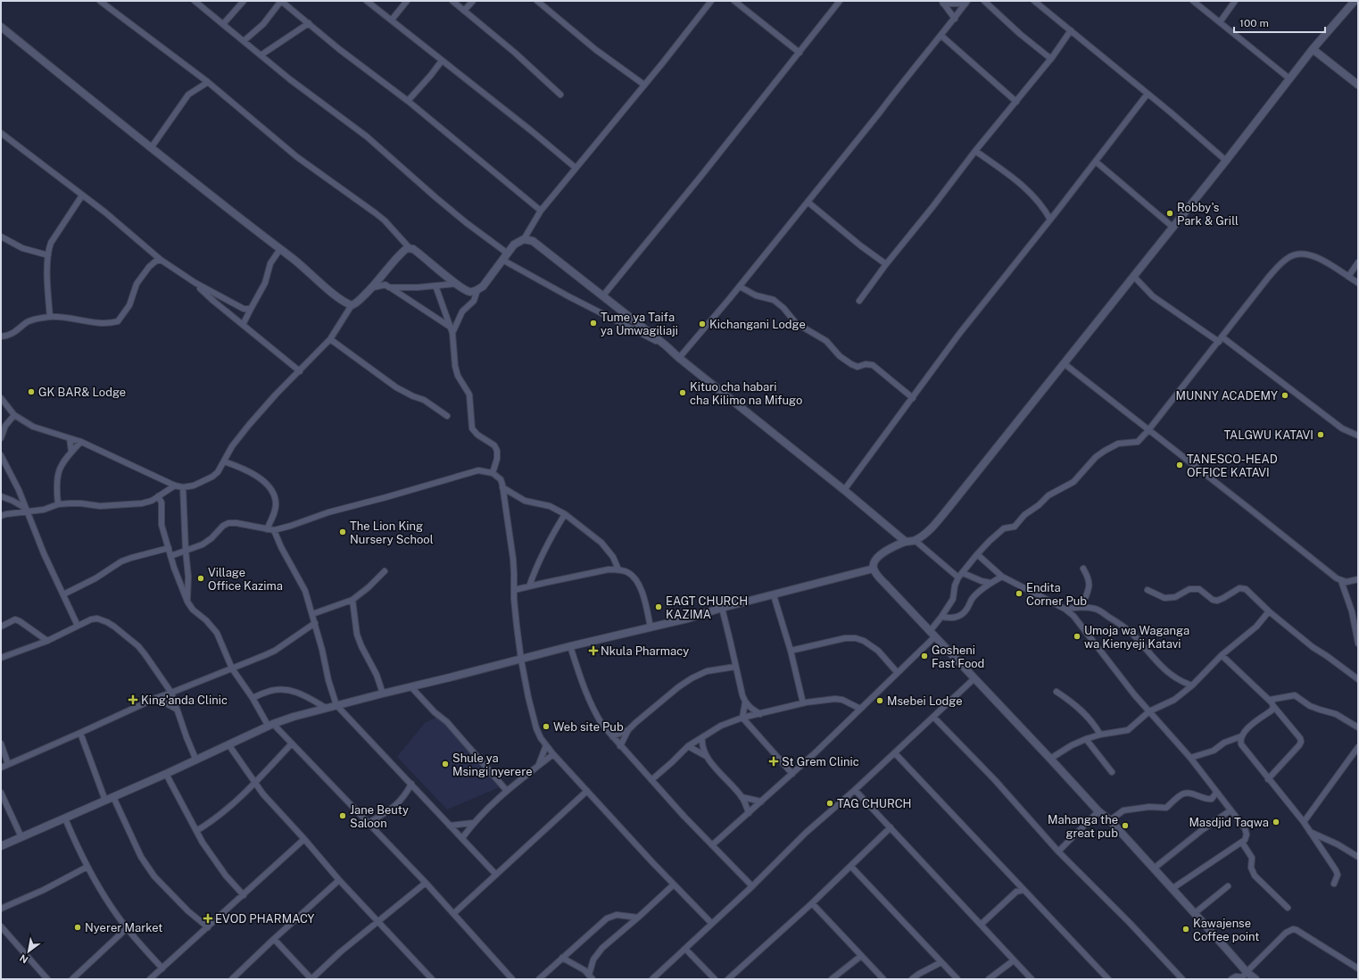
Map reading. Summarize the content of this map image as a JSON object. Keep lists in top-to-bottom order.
{
  "places": {
    "other": [
      "Robby's Park & Grill",
      "Tume ya Taifa ya Umwagiliaji",
      "Kichangani Lodge",
      "GK BAR& Lodge",
      "Kituo cha habari cha Kilimo na Mifugo",
      "MUNNY ACADEMY",
      "TALGWU KATAVI",
      "TANESCO-HEAD OFFICE KATAVI",
      "The Lion King Nursery School",
      "Village Office Kazima",
      "Endita Corner Pub",
      "EAGT CHURCH KAZIMA",
      "Umoja wa Waganga wa Kienyeji Katavi",
      "Gosheni Fast Food",
      "Msebei Lodge",
      "Web site Pub",
      "Shule ya Msingi nyerere",
      "TAG CHURCH",
      "Jane Beuty Saloon",
      "Masdjid Taqwa",
      "Mahanga the great pub",
      "Nyerer Market",
      "Kawajense Coffee point"
    ],
    "health": [
      "Nkula Pharmacy",
      "King'anda Clinic",
      "St Grem Clinic",
      "EVOD PHARMACY"
    ]
  },
  "scale_bar": "100 m",
  "north": "bottom left"
}
